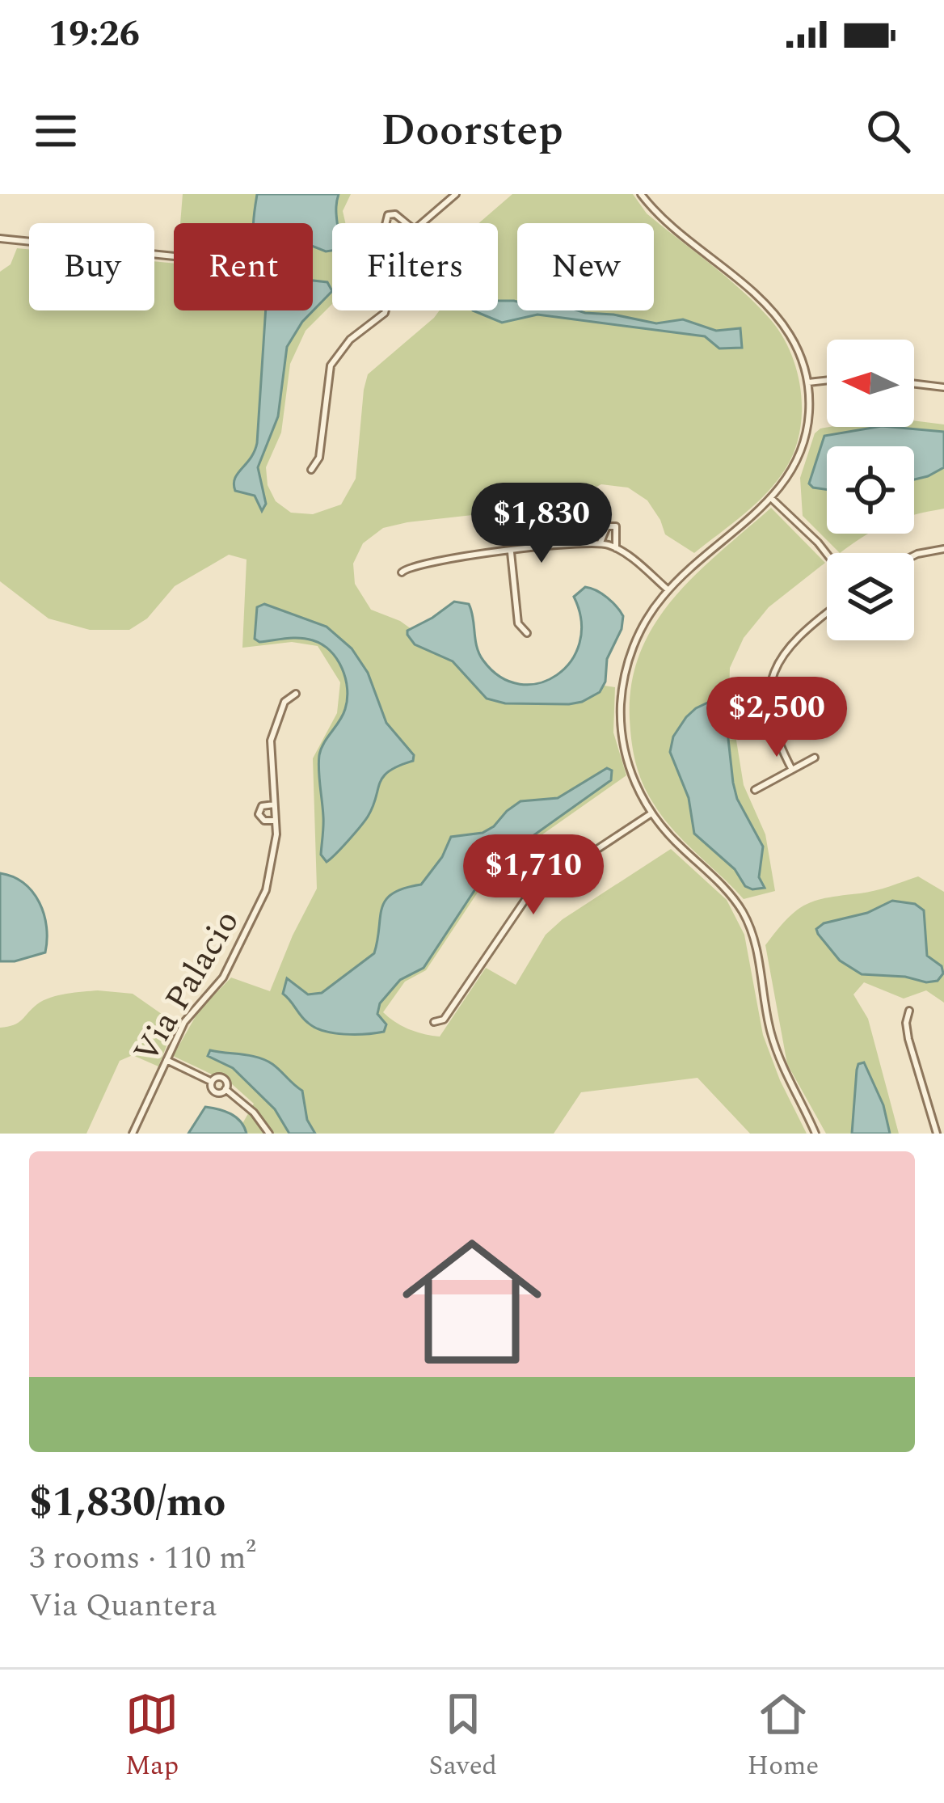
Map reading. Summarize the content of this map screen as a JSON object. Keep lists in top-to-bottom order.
{
  "streets": {
    "street": ["Via Palacio"]
  },
  "north": "left",
  "page": {
    "status": "19:26",
    "header": "Doorstep",
    "chip": [
      "Buy",
      "Rent",
      "Filters",
      "New"
    ],
    "price": ["$1,830", "$2,500", "$1,710"],
    "list": [
      {
        "name": "$1,830/mo",
        "note": "3 rooms · 110 m² · Via Quantera"
      }
    ],
    "tabs": ["Map", "Saved", "Home"]
  }
}
